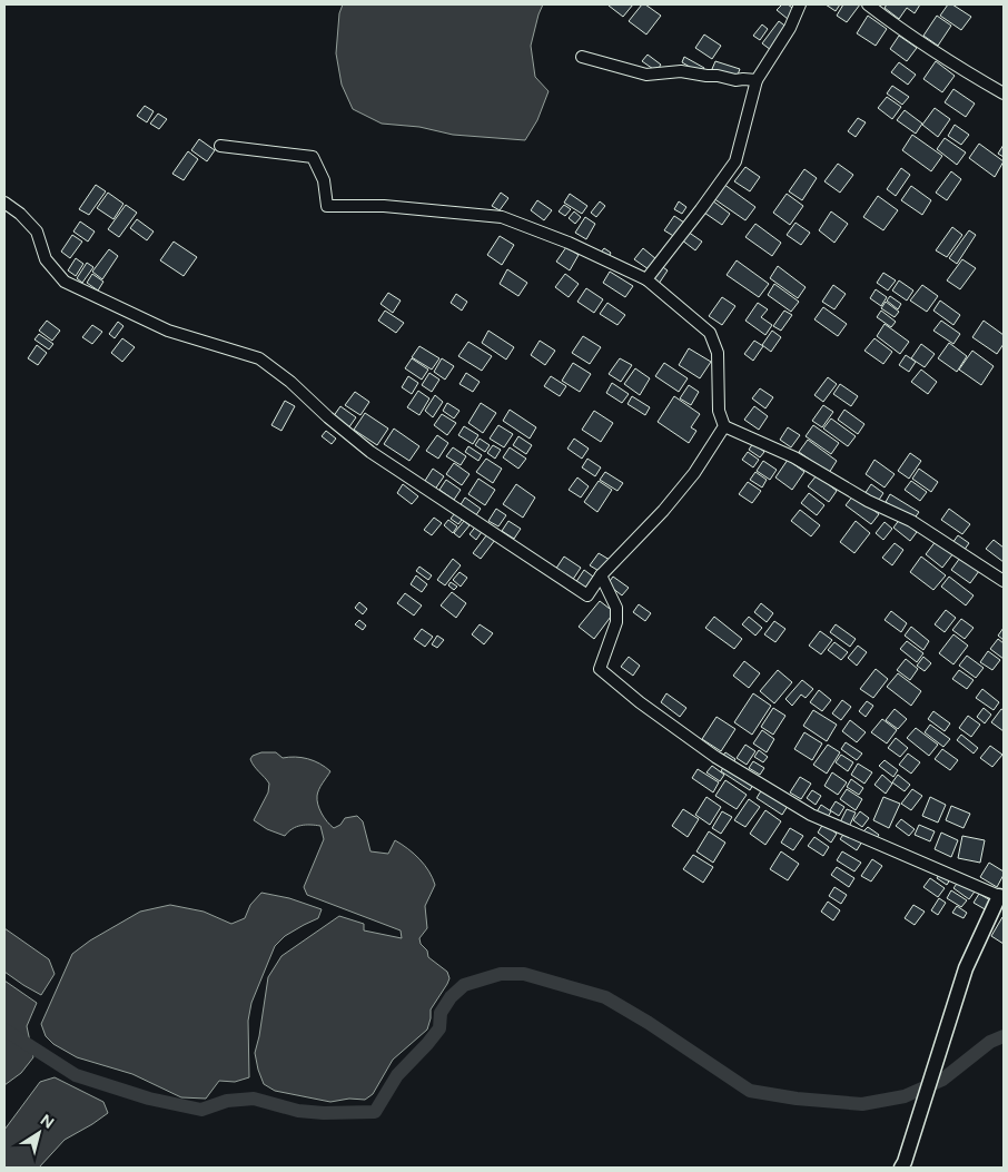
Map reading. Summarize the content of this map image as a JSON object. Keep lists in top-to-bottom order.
{
  "north": "top right"
}
